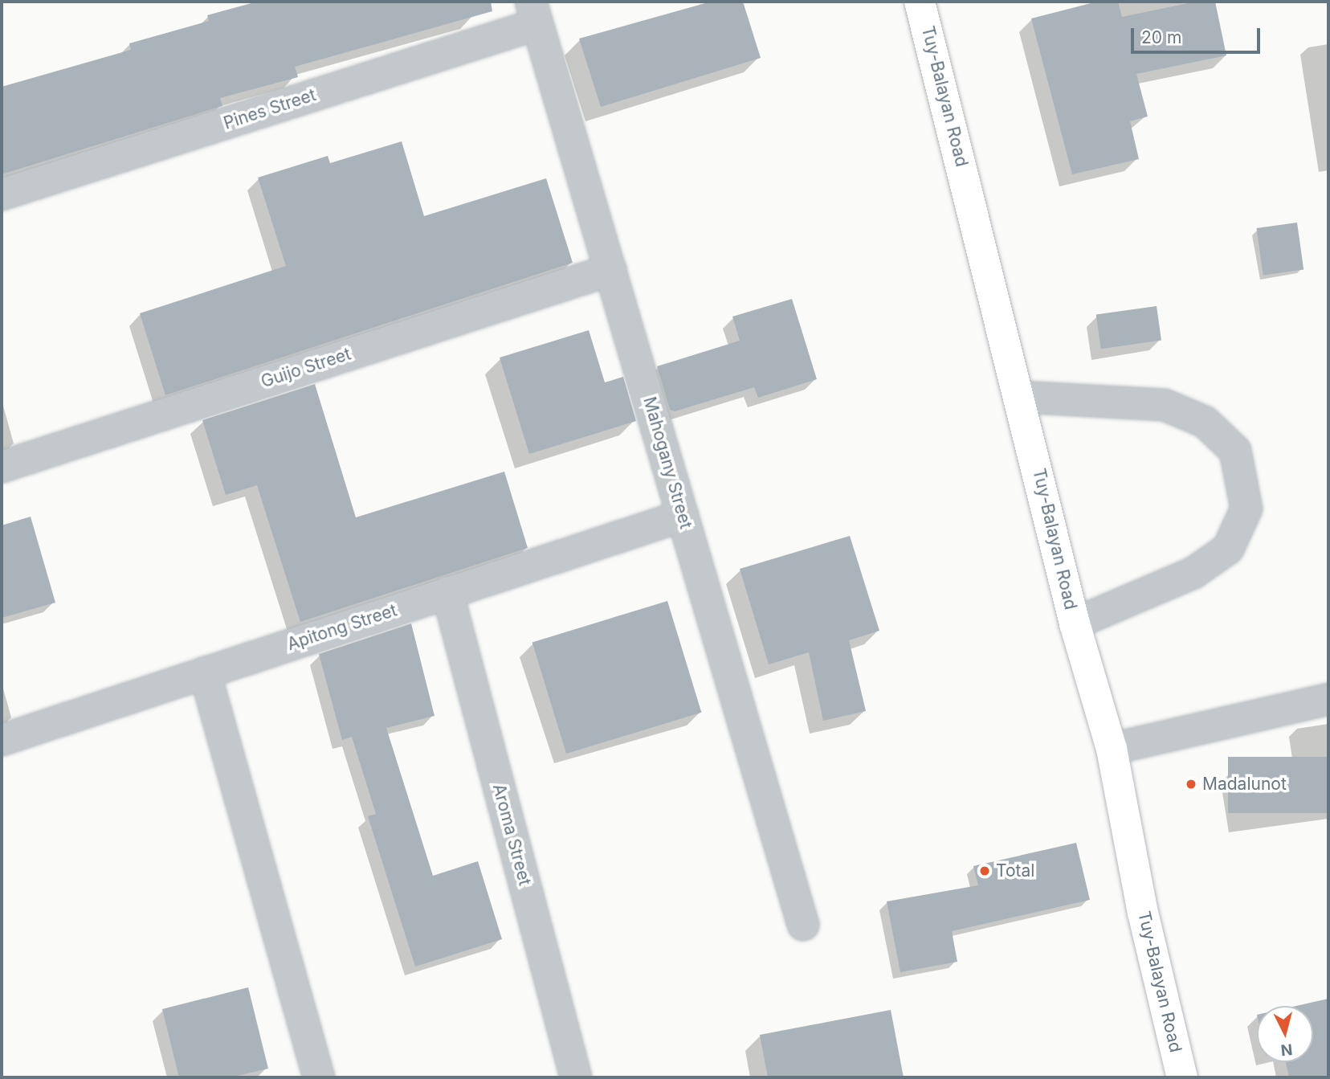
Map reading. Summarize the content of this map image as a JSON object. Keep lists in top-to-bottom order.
{
  "streets": {
    "main road": ["Tuy-Balayan Road"],
    "street": [
      "Pines Street",
      "Guijo Street",
      "Mahogany Street",
      "Apitong Street",
      "Aroma Street"
    ]
  },
  "crossings": [
    ["Pines Street", "Mahogany Street"],
    ["Guijo Street", "Mahogany Street"],
    ["Mahogany Street", "Apitong Street"],
    ["Apitong Street", "Aroma Street"]
  ],
  "places": ["Madalunot", "Total"],
  "scale_bar": "20 m",
  "north": "bottom"
}
